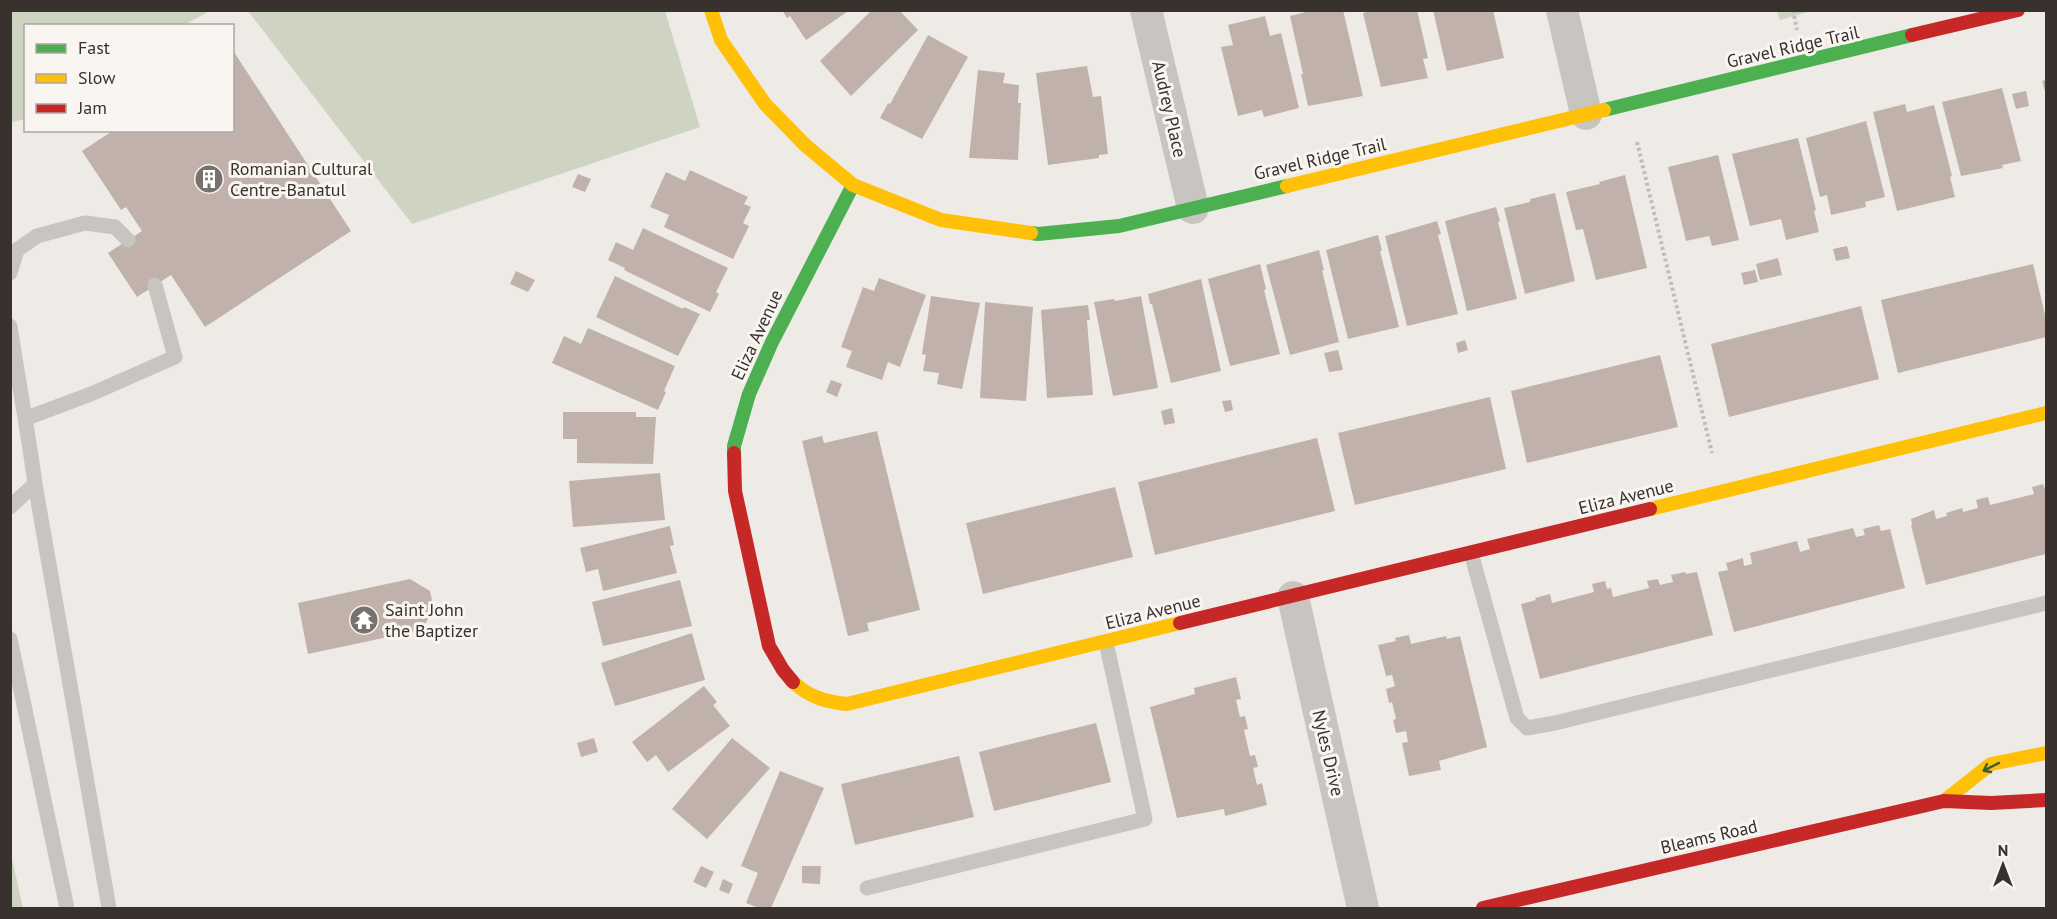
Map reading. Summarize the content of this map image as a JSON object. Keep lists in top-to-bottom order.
{
  "streets": {
    "street": [
      "Gravel Ridge Trail",
      "Audrey Place",
      "Eliza Avenue",
      "Nyles Drive",
      "Bleams Road"
    ]
  },
  "crossings": [
    ["Gravel Ridge Trail", "Audrey Place"],
    ["Gravel Ridge Trail", "Eliza Avenue"],
    ["Eliza Avenue", "Nyles Drive"]
  ],
  "places": {
    "building": ["Romanian Cultural Centre-Banatul"],
    "temple": ["Saint John the Baptizer"]
  },
  "legend": ["Fast", "Slow", "Jam"],
  "north": "top"
}
